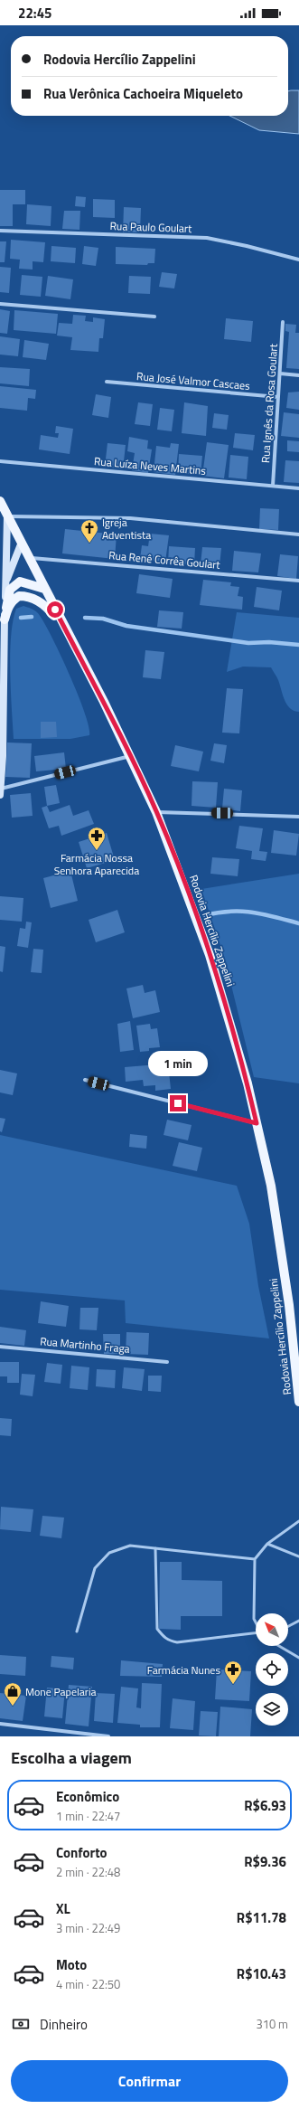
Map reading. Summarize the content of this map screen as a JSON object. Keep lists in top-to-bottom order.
{
  "streets": {
    "main road": ["Rodovia Hercílio Zappelini"],
    "street": [
      "Rua Paulo Goulart",
      "Rua José Valmor Cascaes",
      "Rua Ignês da Rosa Goulart",
      "Rua Luíza Neves Martins",
      "Rua Renê Corrêa Goulart",
      "Rua Martinho Fraga"
    ]
  },
  "crossings": [
    ["Rua José Valmor Cascaes", "Rua Ignês da Rosa Goulart"],
    ["Rua Ignês da Rosa Goulart", "Rua Luíza Neves Martins"],
    ["Rua Renê Corrêa Goulart", "Rodovia Hercílio Zappelini"]
  ],
  "places": {
    "church": ["Igreja Adventista"],
    "pharmacy": ["Farmácia Nossa Senhora Aparecida", "Farmácia Nunes"],
    "shop": ["Mone Papelaria"]
  },
  "north": "top left",
  "page": {
    "status": "22:45",
    "banner": ["Rodovia Hercílio Zappelini", "Rua Verônica Cachoeira Miqueleto"],
    "bubble": "1 min",
    "heading": "Escolha a viagem",
    "list": [
      {
        "name": "Econômico",
        "note": "1 min · 22:47",
        "value": "R$6.93"
      },
      {
        "name": "Conforto",
        "note": "2 min · 22:48",
        "value": "R$9.36"
      },
      {
        "name": "XL",
        "note": "3 min · 22:49",
        "value": "R$11.78"
      },
      {
        "name": "Moto",
        "note": "4 min · 22:50",
        "value": "R$10.43"
      }
    ],
    "pay": ["Dinheiro", "310 m"],
    "buttons": "Confirmar"
  }
}
